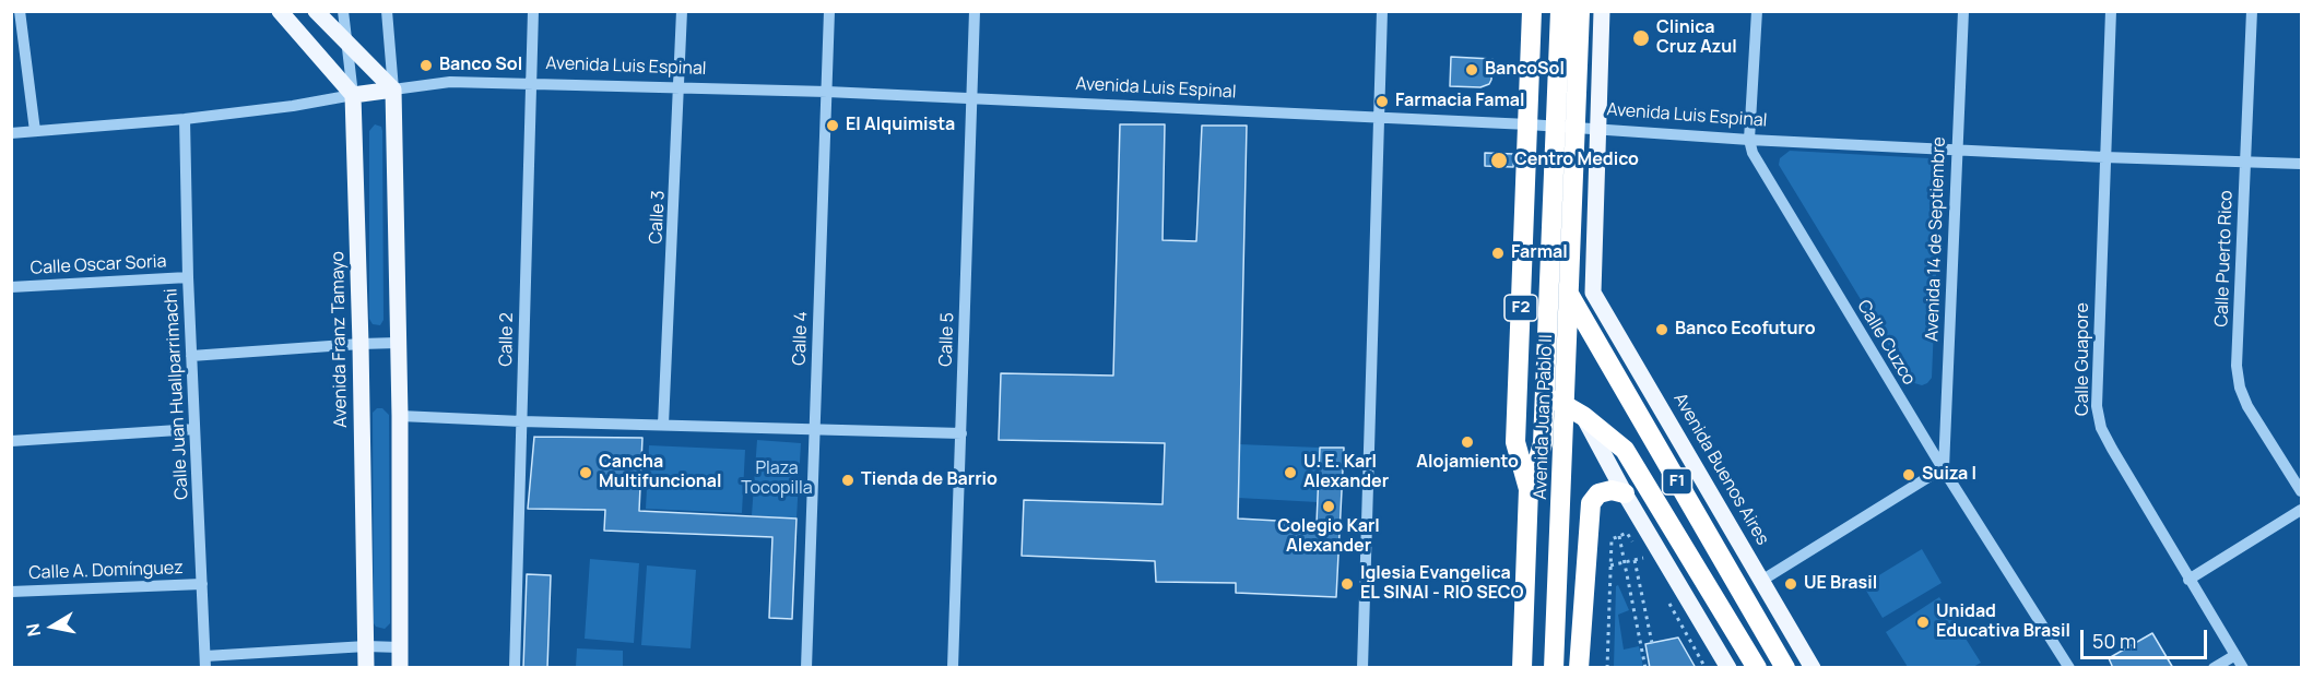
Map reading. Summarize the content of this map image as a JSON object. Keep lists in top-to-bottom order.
{
  "streets": {
    "highway": ["F2", "Avenida Juan Pablo II", "F1"],
    "main road": ["Avenida Luis Espinal", "Avenida Franz Tamayo", "Avenida Buenos Aires"],
    "street": [
      "Calle 3",
      "Avenida 14 de Septiembre",
      "Calle Puerto Rico",
      "Calle Oscar Soria",
      "Calle 4",
      "Calle 2",
      "Calle 5",
      "Calle Cuzco",
      "Calle Guapore",
      "Calle Juan Huallparrimachi",
      "Calle A. Domínguez"
    ]
  },
  "crossings": [
    ["Avenida Luis Espinal", "Calle 3"],
    ["Avenida Luis Espinal", "Avenida 14 de Septiembre"],
    ["Avenida Luis Espinal", "Calle Puerto Rico"],
    ["Avenida Luis Espinal", "Calle 4"],
    ["Avenida Luis Espinal", "Avenida Franz Tamayo"],
    ["Avenida Luis Espinal", "Calle 2"],
    ["Avenida Luis Espinal", "Calle 5"],
    ["Avenida Luis Espinal", "Calle Cuzco"],
    ["Avenida Luis Espinal", "Calle Guapore"],
    ["Avenida Luis Espinal", "Calle Juan Huallparrimachi"],
    ["Avenida Luis Espinal", "Avenida Juan Pablo II"],
    ["Avenida Luis Espinal", "Avenida Buenos Aires"],
    ["Avenida 14 de Septiembre", "Calle Cuzco"],
    ["Calle Oscar Soria", "Calle Juan Huallparrimachi"],
    ["F2", "Avenida Juan Pablo II"],
    ["F2", "F1"],
    ["Calle Juan Huallparrimachi", "Calle A. Domínguez"],
    ["Avenida Juan Pablo II", "F1"]
  ],
  "parks": ["Plaza Tocopilla"],
  "places": [
    "Clinica Cruz Azul",
    "Banco Sol",
    "BancoSol",
    "Farmacia Famal",
    "El Alquimista",
    "Centro Medico",
    "Farmal",
    "Banco Ecofuturo",
    "Alojamiento",
    "Cancha Multifuncional",
    "U. E. Karl Alexander",
    "Suiza I",
    "Tienda de Barrio",
    "Colegio Karl Alexander",
    "Iglesia Evangelica EL SINAI - RIO SECO",
    "UE Brasil",
    "Unidad Educativa Brasil"
  ],
  "scale_bar": "50 m",
  "north": "left"
}
